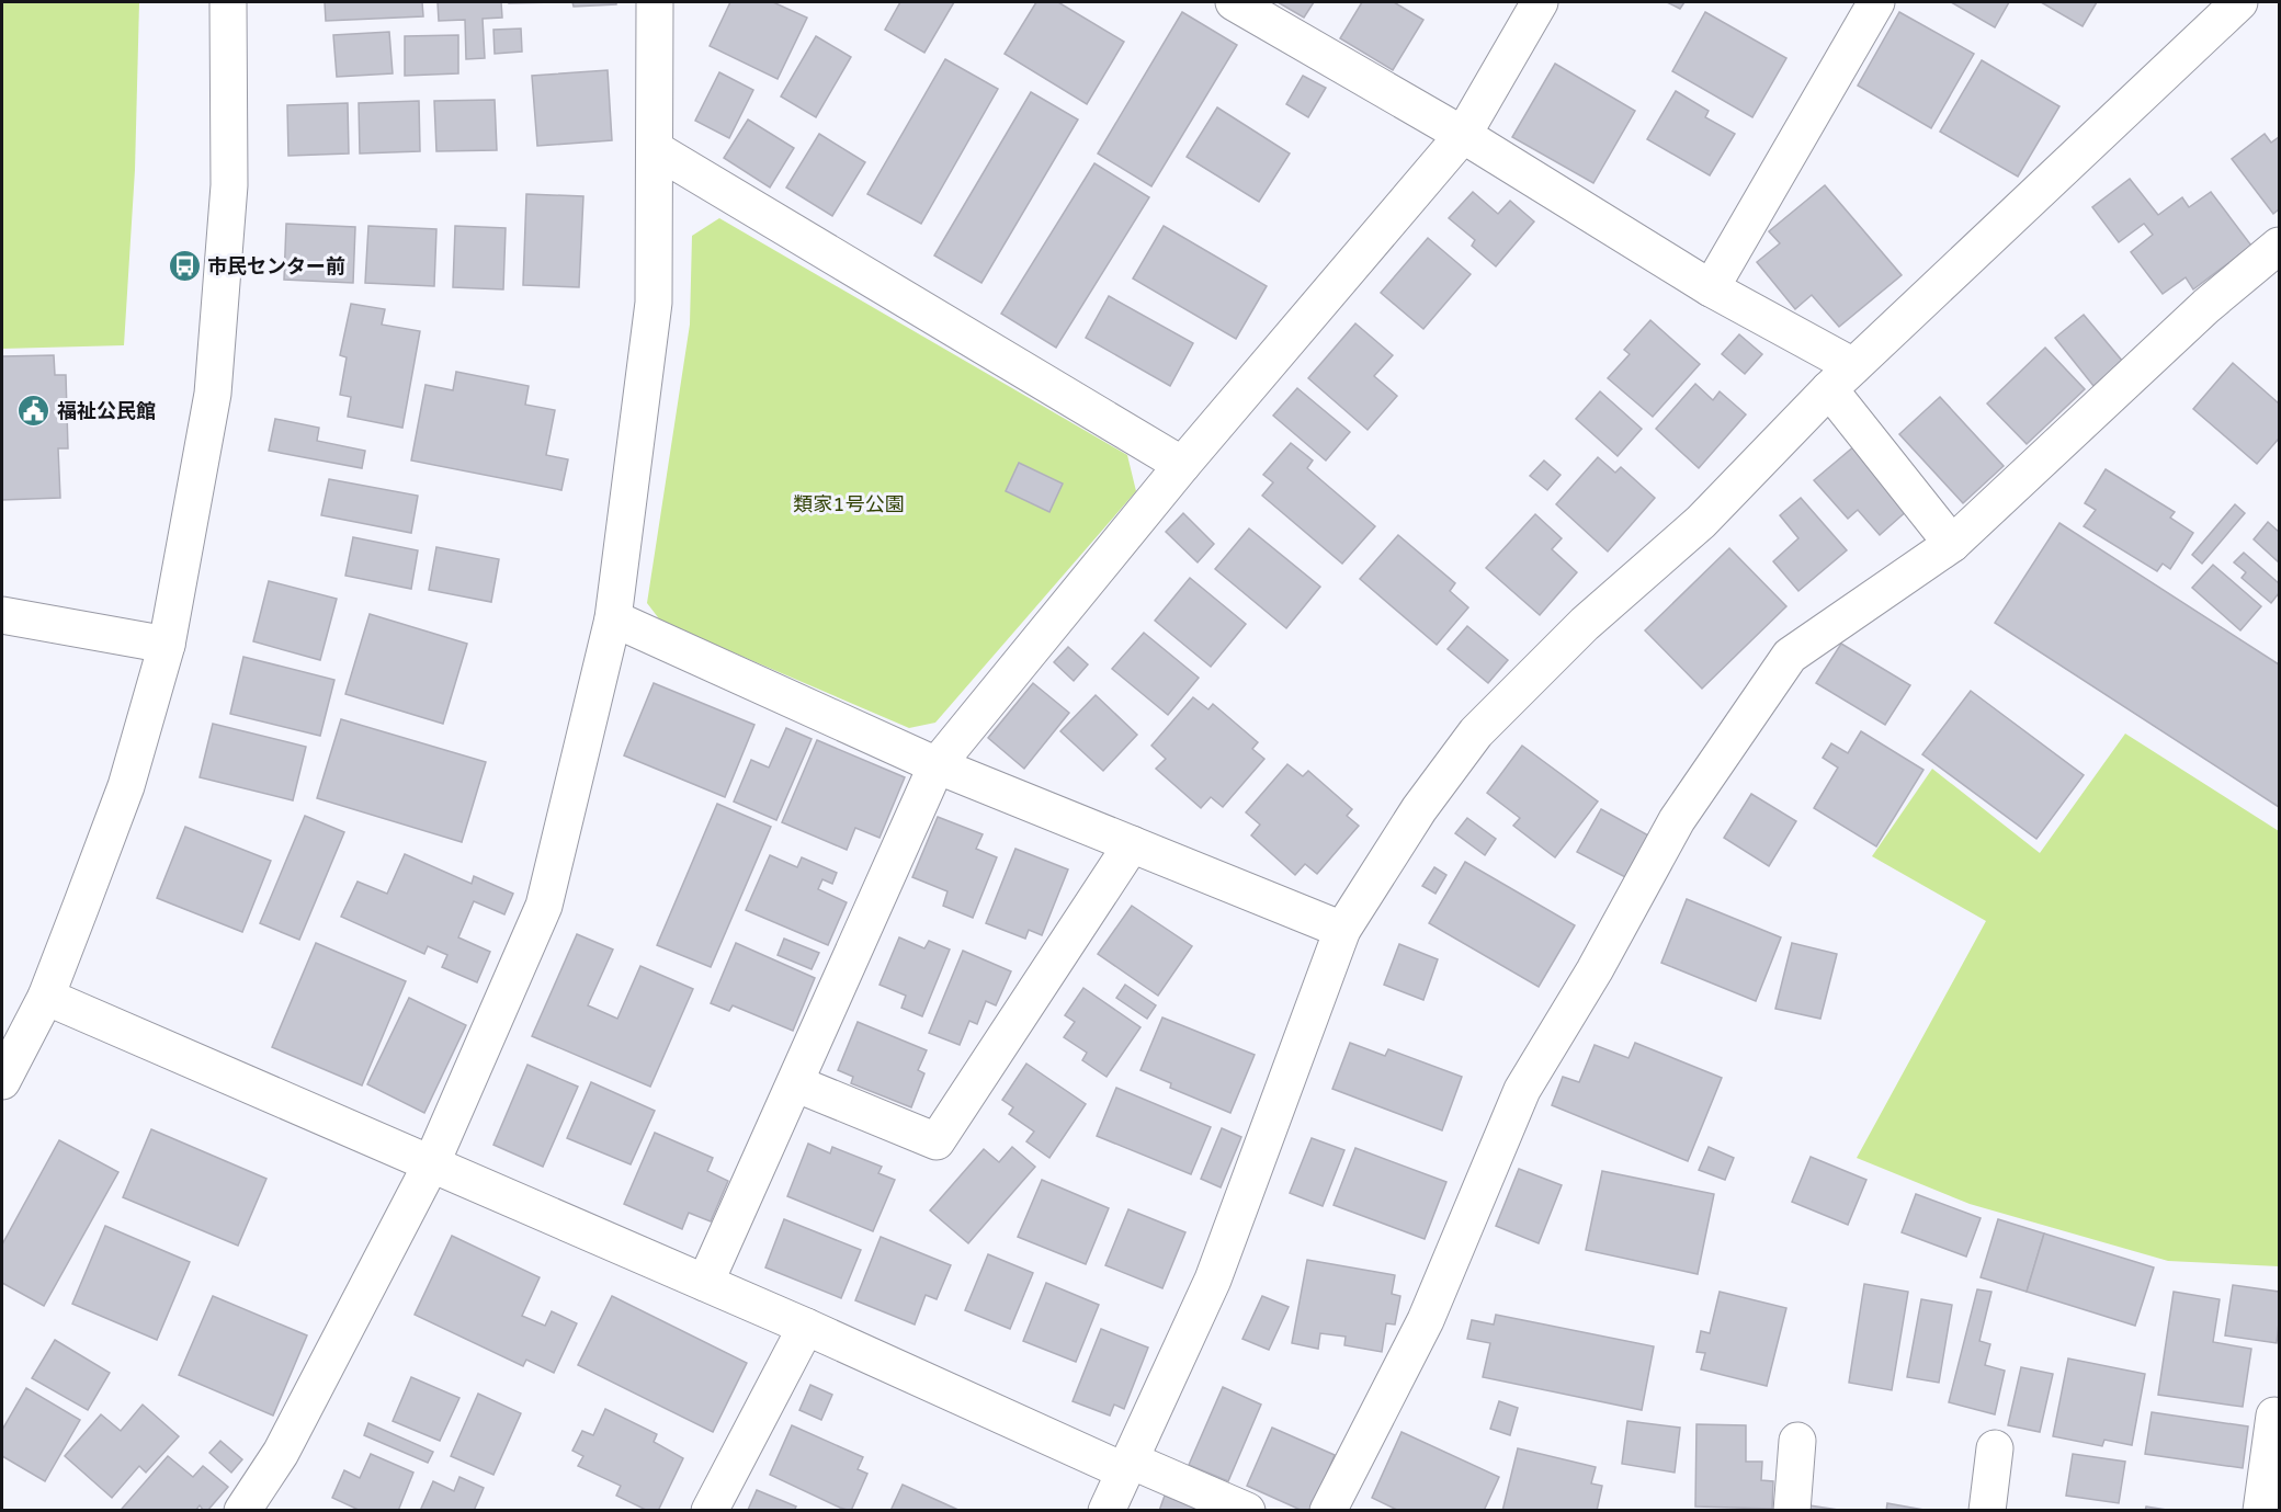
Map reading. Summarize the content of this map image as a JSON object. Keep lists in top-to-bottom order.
{
  "parks": ["類家1号公園"],
  "places": {
    "bus stop": ["市民センター前"],
    "public building": ["福祉公民館"]
  }
}
